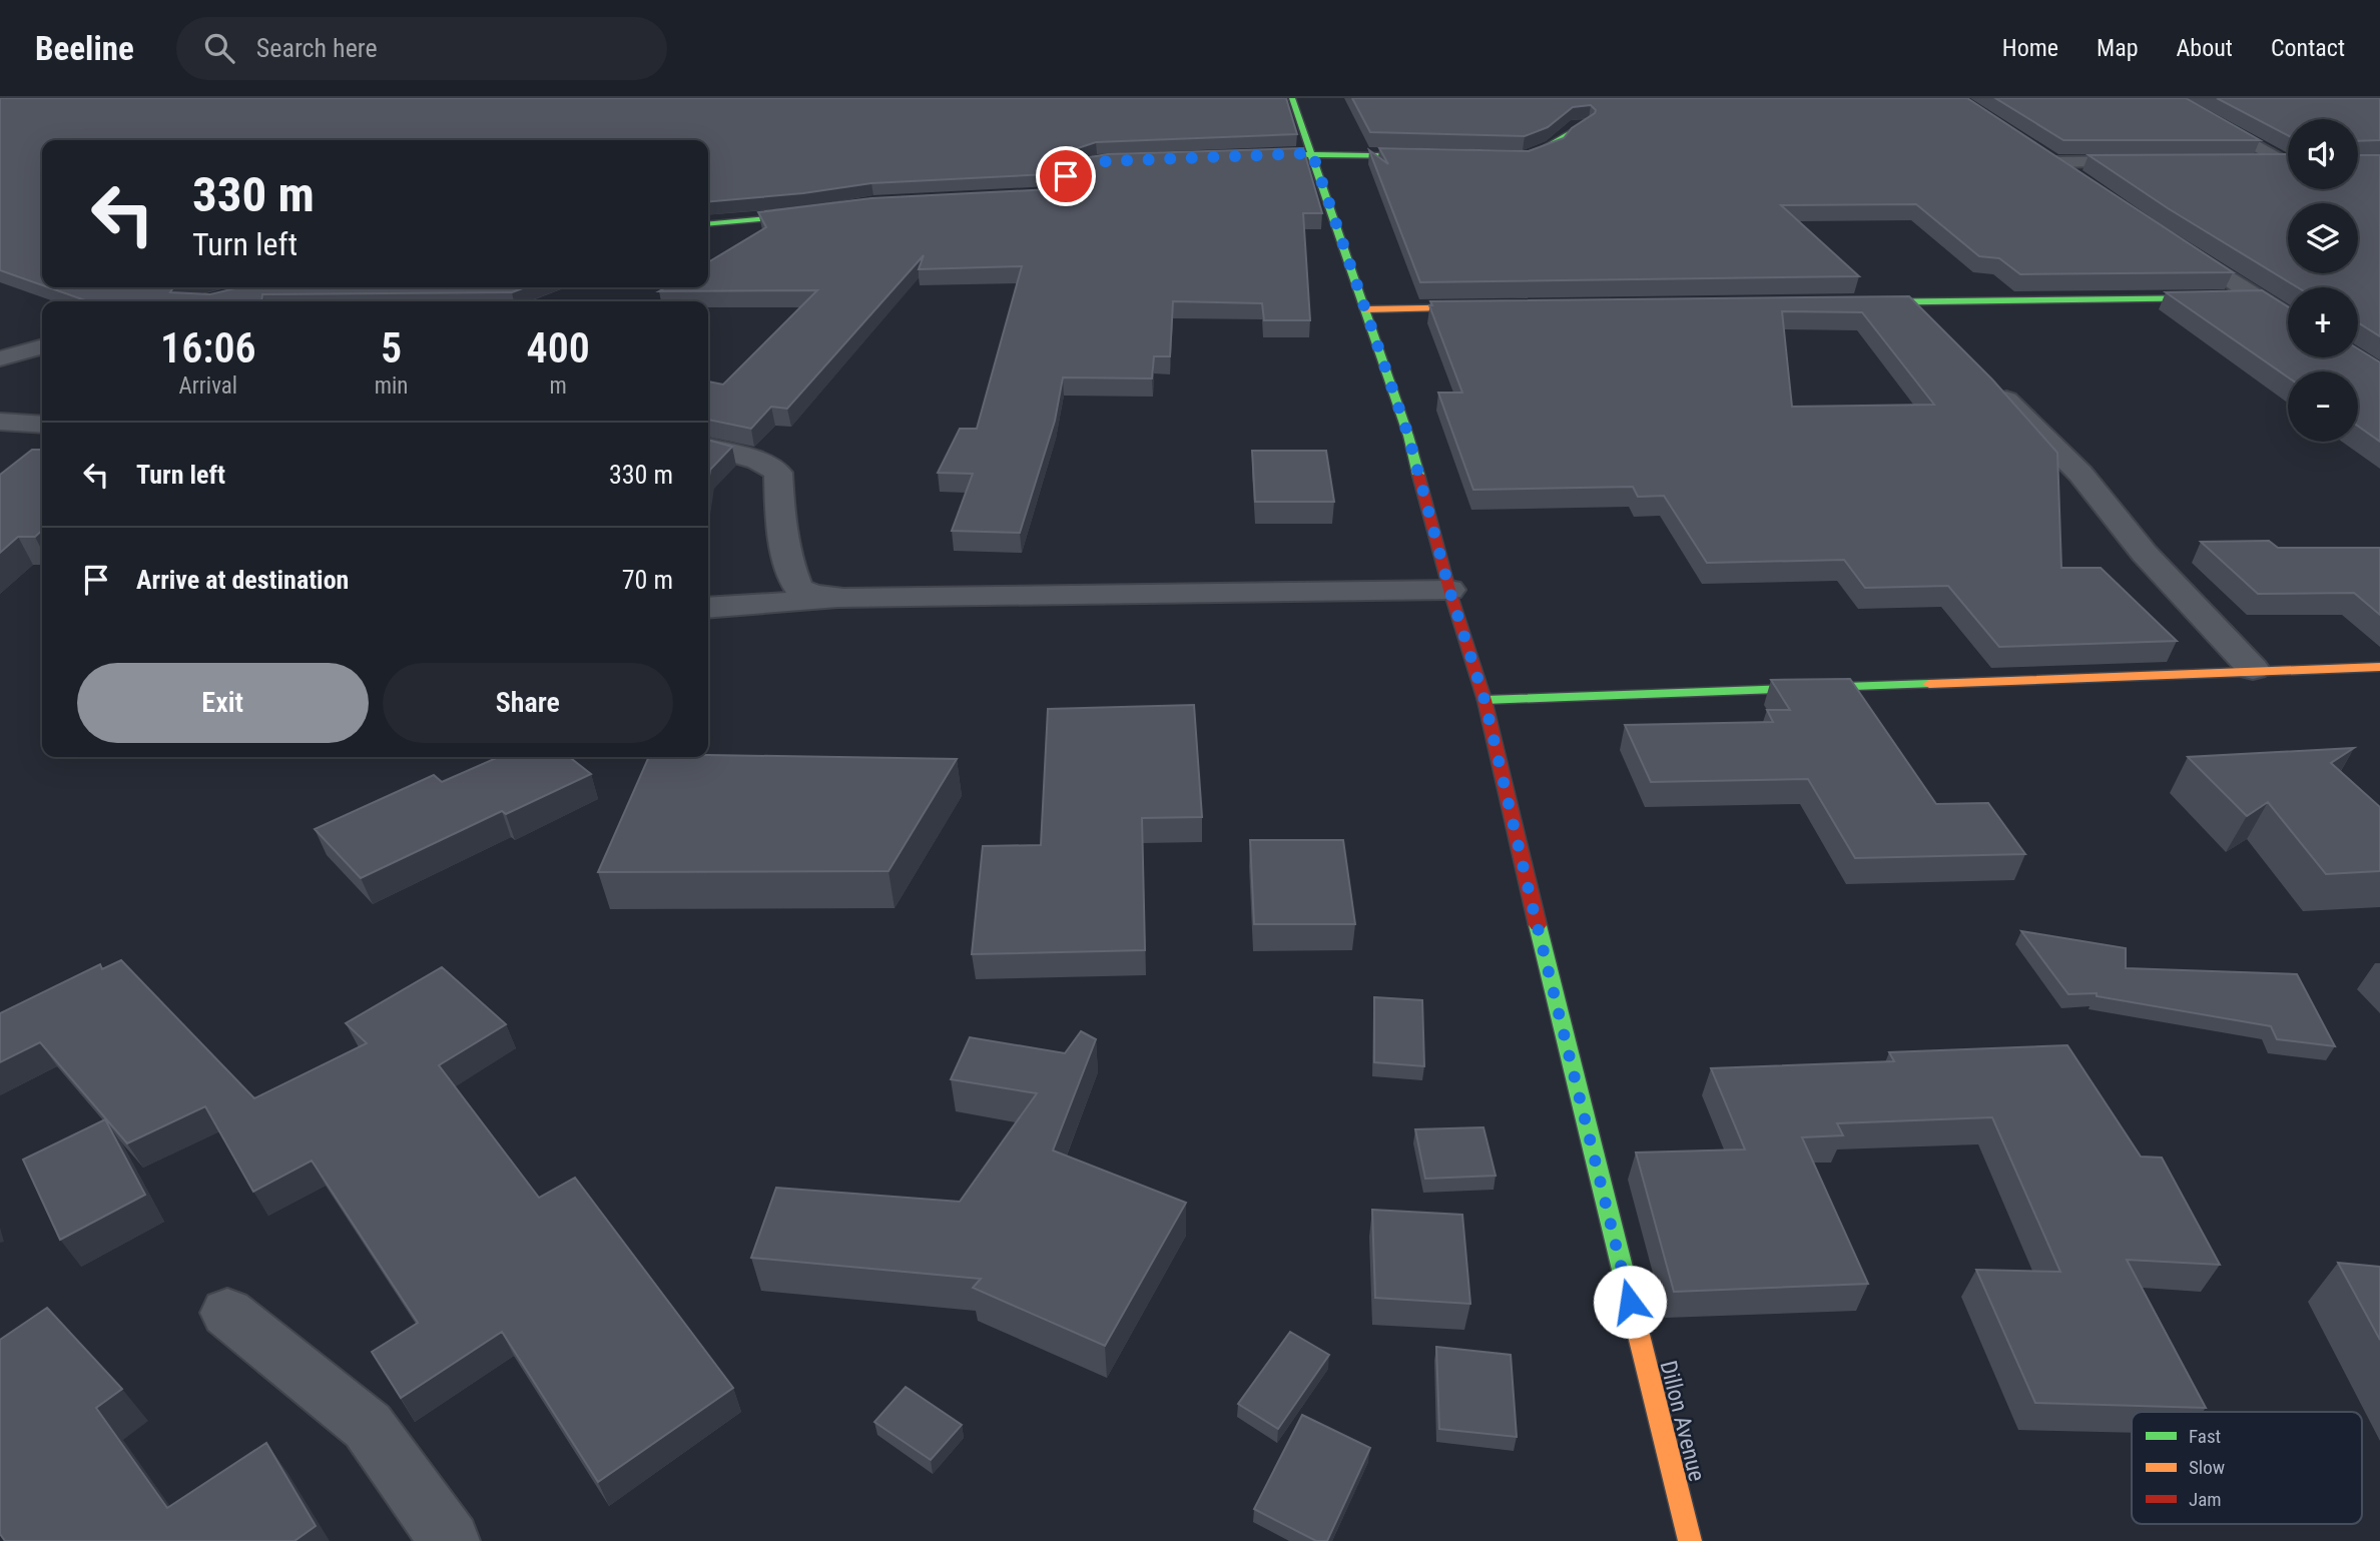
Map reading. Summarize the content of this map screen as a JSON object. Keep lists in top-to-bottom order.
{
  "streets": {
    "street": ["Dillon Avenue"]
  },
  "legend": ["Fast", "Slow", "Jam"],
  "page": {
    "header": "Beeline",
    "search": "Search here",
    "nav": [
      "Home",
      "Map",
      "About",
      "Contact"
    ],
    "map_buttons": ["+", "−"],
    "turn": ["330 m", "Turn left"],
    "eta": [
      "16:06",
      "Arrival",
      "5",
      "min",
      "400",
      "m"
    ],
    "list": [
      {
        "name": "Turn left",
        "value": "330 m"
      },
      {
        "name": "Arrive at destination",
        "value": "70 m"
      }
    ],
    "buttons": ["Exit", "Share"]
  }
}
